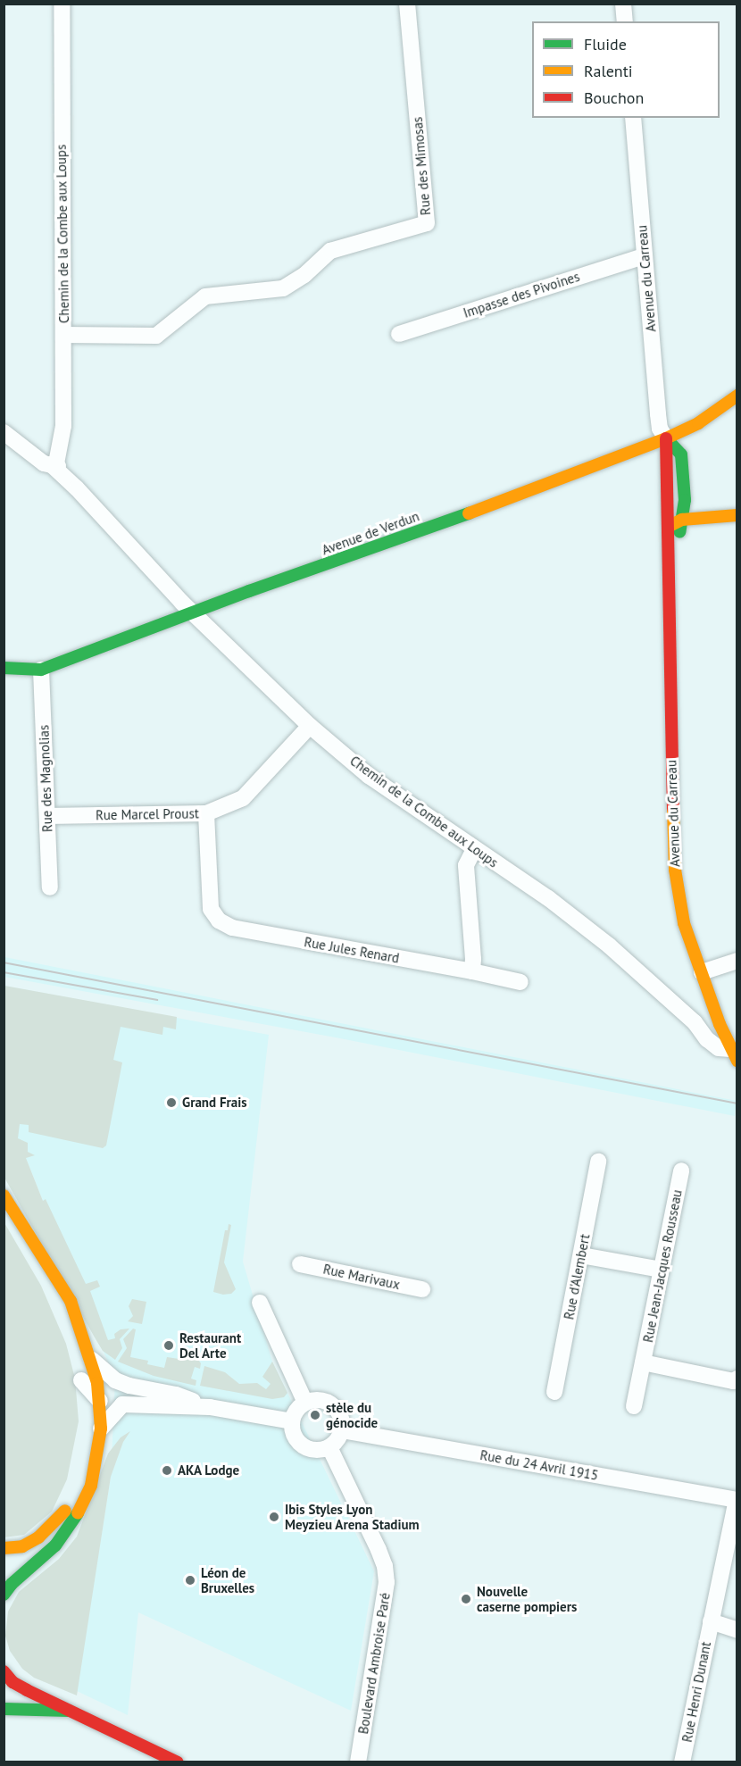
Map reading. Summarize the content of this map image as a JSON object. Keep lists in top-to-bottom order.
{
  "streets": {
    "main road": ["Avenue du Carreau", "Avenue de Verdun"],
    "street": [
      "Rue des Mimosas",
      "Chemin de la Combe aux Loups",
      "Impasse des Pivoines",
      "Rue des Magnolias",
      "Rue Marcel Proust",
      "Rue Jules Renard",
      "Rue Jean-Jacques Rousseau",
      "Rue Marivaux",
      "Rue d'Alembert",
      "Rue du 24 Avril 1915",
      "Boulevard Ambroise Paré",
      "Rue Henri Dunant"
    ]
  },
  "crossings": [
    ["Rue des Mimosas", "Chemin de la Combe aux Loups"],
    ["Chemin de la Combe aux Loups", "Avenue du Carreau"],
    ["Chemin de la Combe aux Loups", "Avenue de Verdun"],
    ["Chemin de la Combe aux Loups", "Rue Marcel Proust"],
    ["Avenue du Carreau", "Impasse des Pivoines"],
    ["Avenue du Carreau", "Avenue de Verdun"],
    ["Avenue de Verdun", "Rue des Magnolias"],
    ["Rue des Magnolias", "Rue Marcel Proust"],
    ["Rue Marcel Proust", "Rue Jules Renard"],
    ["Rue du 24 Avril 1915", "Boulevard Ambroise Paré"],
    ["Rue du 24 Avril 1915", "Rue Henri Dunant"]
  ],
  "places": [
    "Grand Frais",
    "Restaurant Del Arte",
    "stèle du génocide",
    "AKA Lodge",
    "Ibis Styles Lyon Meyzieu Arena Stadium",
    "Léon de Bruxelles",
    "Nouvelle caserne pompiers"
  ],
  "legend": ["Fluide", "Ralenti", "Bouchon"]
}
